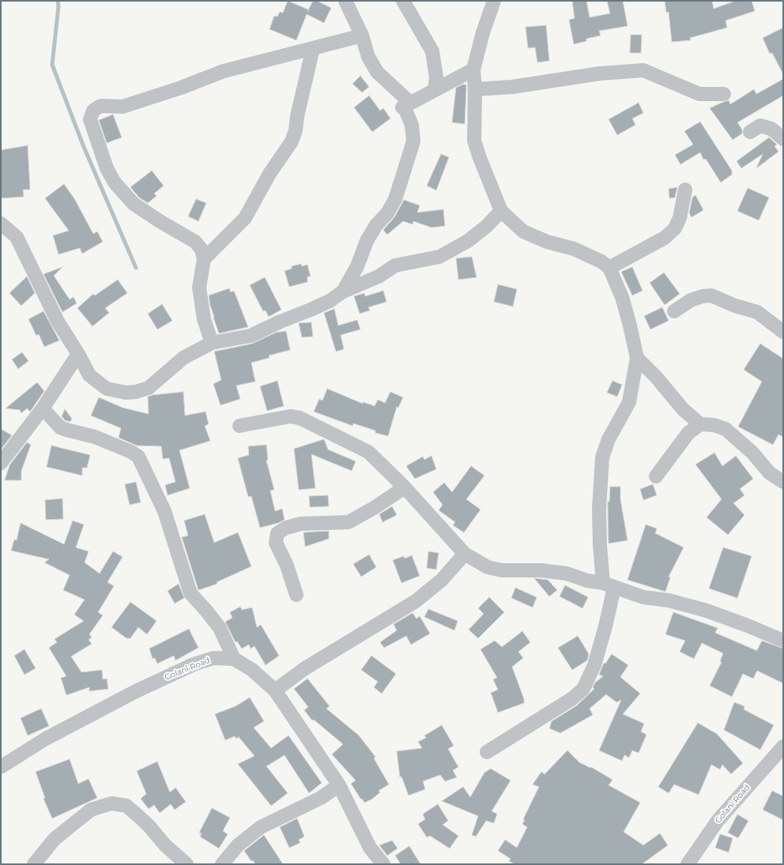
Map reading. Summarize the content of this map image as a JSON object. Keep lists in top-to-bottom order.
{
  "streets": {
    "street": ["Golani Road"]
  }
}
